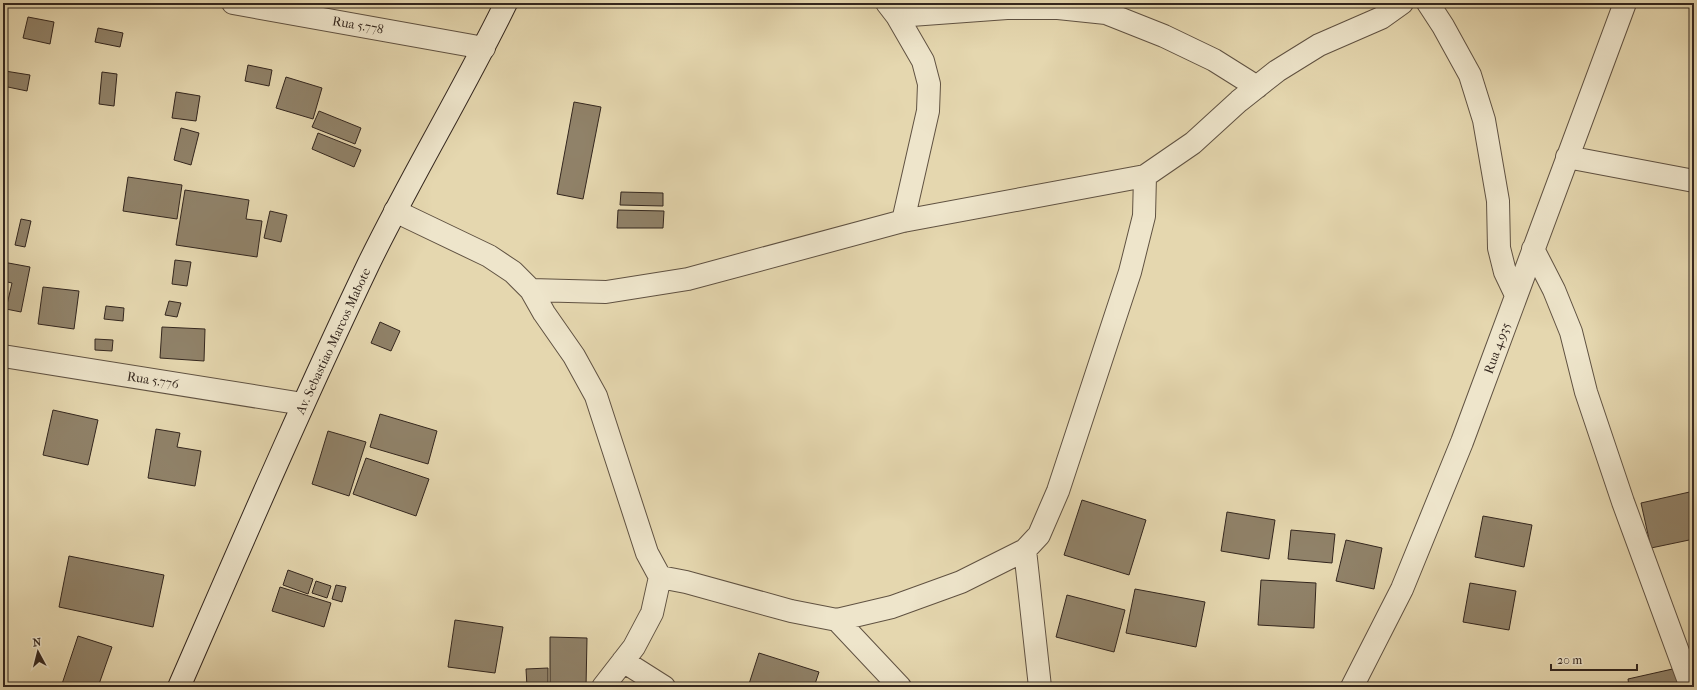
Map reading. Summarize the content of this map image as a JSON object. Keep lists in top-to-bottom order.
{
  "streets": {
    "street": [
      "Rua 5.778",
      "Av. Sebastiao Marcos Mabote",
      "Rua 4.935",
      "Rua 5.776"
    ]
  },
  "crossings": [
    ["Rua 5.778", "Av. Sebastiao Marcos Mabote"],
    ["Av. Sebastiao Marcos Mabote", "Rua 5.776"]
  ],
  "scale_bar": "20 m",
  "north": "top"
}
